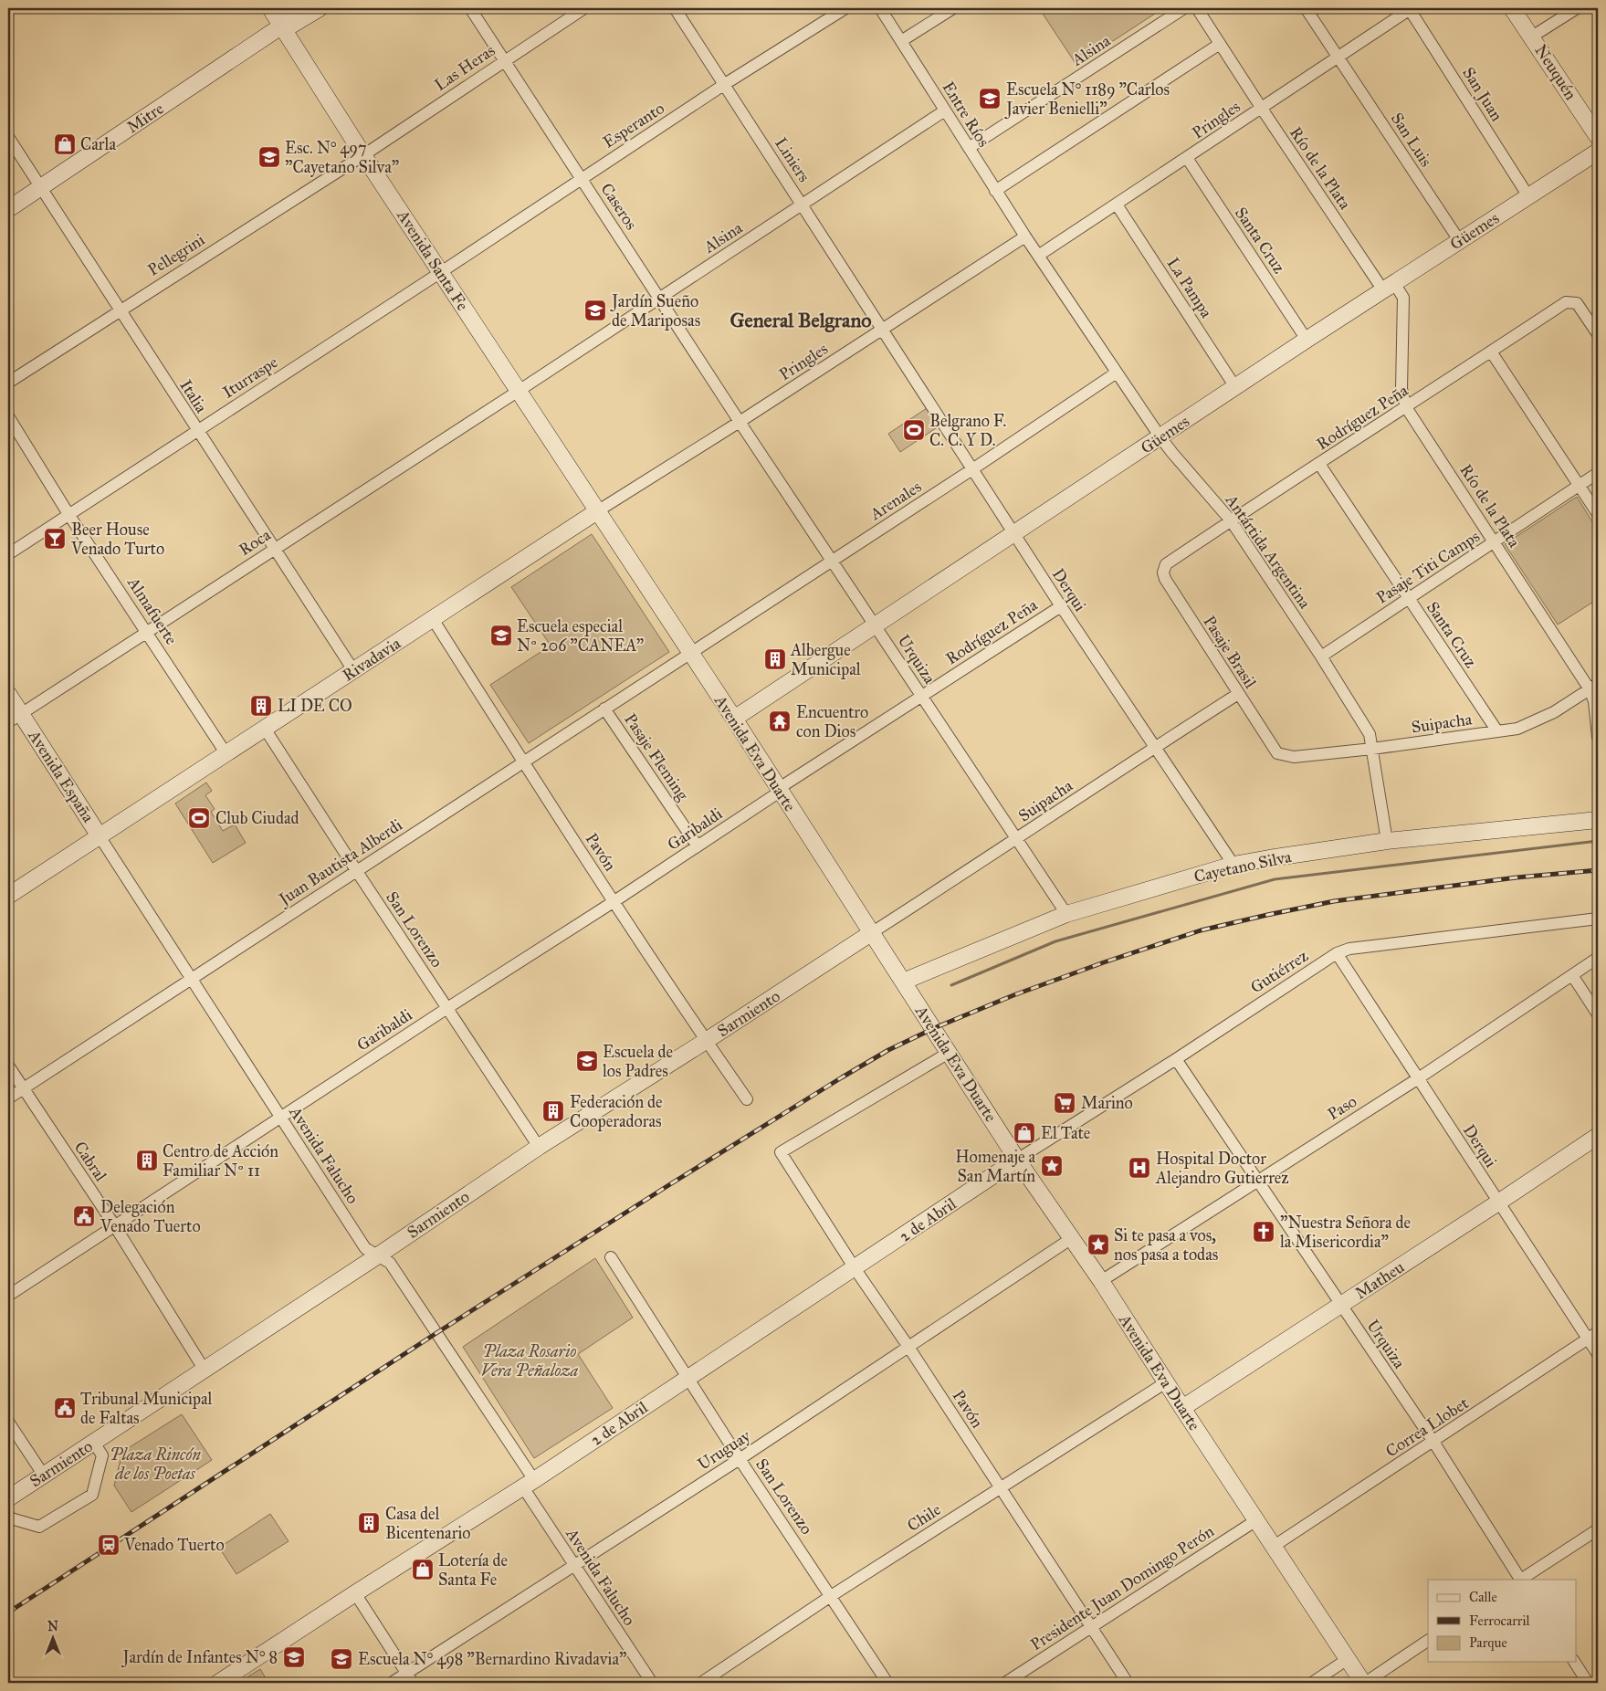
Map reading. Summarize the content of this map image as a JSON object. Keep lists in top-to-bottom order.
{
  "streets": {
    "street": [
      "Alsina",
      "Las Heras",
      "Neuquén",
      "San Juan",
      "Entre Ríos",
      "Mitre",
      "Pringles",
      "Esperanto",
      "San Luis",
      "Liniers",
      "Río de la Plata",
      "Caseros",
      "Güemes",
      "Santa Cruz",
      "Pellegrini",
      "Avenida Santa Fe",
      "La Pampa",
      "Iturraspe",
      "Italia",
      "Rodríguez Peña",
      "Arenales",
      "Roca",
      "Antártida Argentina",
      "Pasaje Titi Camps",
      "Derqui",
      "Almafuerte",
      "Pasaje Brasil",
      "Rivadavia",
      "Urquiza",
      "Suipacha",
      "Avenida Eva Duarte",
      "Pasaje Fleming",
      "Avenida España",
      "Garibaldi",
      "Pavón",
      "Juan Bautista Alberdi",
      "Cayetano Silva",
      "San Lorenzo",
      "Gutiérrez",
      "Sarmiento",
      "Paso",
      "Avenida Falucho",
      "Cabral",
      "2 de Abril",
      "Matheu",
      "Correa Llobet",
      "Uruguay",
      "Chile",
      "Presidente Juan Domingo Perón"
    ]
  },
  "crossings": [
    ["Alsina", "Entre Ríos"],
    ["Alsina", "Liniers"],
    ["Alsina", "Caseros"],
    ["Alsina", "Avenida Santa Fe"],
    ["Alsina", "Roca"],
    ["Las Heras", "Caseros"],
    ["Las Heras", "Pellegrini"],
    ["Las Heras", "Avenida Santa Fe"],
    ["San Juan", "Pringles"],
    ["San Juan", "Güemes"],
    ["Entre Ríos", "Pringles"],
    ["Entre Ríos", "Antártida Argentina"],
    ["Mitre", "Avenida Santa Fe"],
    ["Mitre", "Italia"],
    ["Pringles", "San Luis"],
    ["Pringles", "Liniers"],
    ["Pringles", "Río de la Plata"],
    ["Pringles", "Caseros"],
    ["Pringles", "Santa Cruz"],
    ["Pringles", "Avenida Santa Fe"],
    ["Pringles", "La Pampa"],
    ["Pringles", "Antártida Argentina"],
    ["Pringles", "Derqui"],
    ["Pringles", "Rivadavia"],
    ["Pringles", "Urquiza"],
    ["Pringles", "Avenida Eva Duarte"],
    ["Esperanto", "Liniers"],
    ["Esperanto", "Caseros"],
    ["Esperanto", "Avenida Santa Fe"],
    ["Esperanto", "Iturraspe"],
    ["San Luis", "Güemes"],
    ["Liniers", "Derqui"],
    ["Río de la Plata", "Güemes"],
    ["Río de la Plata", "Rodríguez Peña"],
    ["Río de la Plata", "Pasaje Titi Camps"],
    ["Río de la Plata", "Suipacha"],
    ["Caseros", "Urquiza"],
    ["Güemes", "Santa Cruz"],
    ["Güemes", "La Pampa"],
    ["Güemes", "Antártida Argentina"],
    ["Güemes", "Derqui"],
    ["Güemes", "Urquiza"],
    ["Güemes", "Avenida Eva Duarte"],
    ["Santa Cruz", "Rodríguez Peña"],
    ["Santa Cruz", "Pasaje Titi Camps"],
    ["Santa Cruz", "Suipacha"],
    ["Pellegrini", "Avenida Santa Fe"],
    ["Pellegrini", "Italia"],
    ["Avenida Santa Fe", "Iturraspe"],
    ["Avenida Santa Fe", "Roca"],
    ["Avenida Santa Fe", "Rivadavia"],
    ["Avenida Santa Fe", "Avenida Eva Duarte"],
    ["Iturraspe", "Italia"],
    ["Iturraspe", "Almafuerte"],
    ["Italia", "Roca"],
    ["Italia", "Rivadavia"],
    ["Rodríguez Peña", "Antártida Argentina"],
    ["Rodríguez Peña", "Derqui"],
    ["Rodríguez Peña", "Pasaje Brasil"],
    ["Rodríguez Peña", "Urquiza"],
    ["Rodríguez Peña", "Avenida Eva Duarte"],
    ["Rodríguez Peña", "Garibaldi"],
    ["Arenales", "Antártida Argentina"],
    ["Arenales", "Derqui"],
    ["Arenales", "Urquiza"],
    ["Arenales", "Avenida Eva Duarte"],
    ["Arenales", "Juan Bautista Alberdi"],
    ["Roca", "Almafuerte"],
    ["Roca", "Avenida España"],
    ["Antártida Argentina", "Pasaje Titi Camps"],
    ["Antártida Argentina", "Suipacha"],
    ["Antártida Argentina", "Cayetano Silva"],
    ["Derqui", "Suipacha"],
    ["Derqui", "Cayetano Silva"],
    ["Derqui", "Gutiérrez"],
    ["Derqui", "Paso"],
    ["Derqui", "Matheu"],
    ["Derqui", "Correa Llobet"],
    ["Almafuerte", "Rivadavia"],
    ["Pasaje Brasil", "Suipacha"],
    ["Rivadavia", "Avenida Eva Duarte"],
    ["Rivadavia", "Avenida España"],
    ["Rivadavia", "Pavón"],
    ["Rivadavia", "San Lorenzo"],
    ["Rivadavia", "Avenida Falucho"],
    ["Urquiza", "Suipacha"],
    ["Urquiza", "Cayetano Silva"],
    ["Urquiza", "Gutiérrez"],
    ["Urquiza", "Paso"],
    ["Urquiza", "Matheu"],
    ["Urquiza", "Correa Llobet"],
    ["Suipacha", "Avenida Eva Duarte"],
    ["Suipacha", "Sarmiento"],
    ["Avenida Eva Duarte", "Garibaldi"],
    ["Avenida Eva Duarte", "Pavón"],
    ["Avenida Eva Duarte", "Juan Bautista Alberdi"],
    ["Avenida Eva Duarte", "Cayetano Silva"],
    ["Avenida Eva Duarte", "Gutiérrez"],
    ["Avenida Eva Duarte", "Sarmiento"],
    ["Avenida Eva Duarte", "Paso"],
    ["Avenida Eva Duarte", "2 de Abril"],
    ["Avenida Eva Duarte", "Matheu"],
    ["Avenida Eva Duarte", "Correa Llobet"],
    ["Avenida Eva Duarte", "Uruguay"],
    ["Avenida Eva Duarte", "Chile"],
    ["Avenida Eva Duarte", "Presidente Juan Domingo Perón"],
    ["Pasaje Fleming", "Garibaldi"],
    ["Pasaje Fleming", "Juan Bautista Alberdi"],
    ["Avenida España", "Avenida Falucho"],
    ["Garibaldi", "Pavón"],
    ["Garibaldi", "San Lorenzo"],
    ["Garibaldi", "Avenida Falucho"],
    ["Garibaldi", "Cabral"],
    ["Pavón", "Juan Bautista Alberdi"],
    ["Pavón", "Sarmiento"],
    ["Pavón", "2 de Abril"],
    ["Pavón", "Uruguay"],
    ["Pavón", "Chile"],
    ["Pavón", "Presidente Juan Domingo Perón"],
    ["Juan Bautista Alberdi", "San Lorenzo"],
    ["Juan Bautista Alberdi", "Avenida Falucho"],
    ["Juan Bautista Alberdi", "Cabral"],
    ["San Lorenzo", "Sarmiento"],
    ["San Lorenzo", "2 de Abril"],
    ["San Lorenzo", "Uruguay"],
    ["San Lorenzo", "Chile"],
    ["Gutiérrez", "2 de Abril"],
    ["Sarmiento", "Avenida Falucho"],
    ["Sarmiento", "Cabral"],
    ["Avenida Falucho", "2 de Abril"],
    ["Avenida Falucho", "Uruguay"]
  ],
  "districts": ["General Belgrano"],
  "parks": ["Plaza Rosario Vera Peñaloza", "Plaza Rincón de los Poetas"],
  "places": {
    "school or university": [
      "Escuela N° 1189 \"Carlos Javier Benielli\"",
      "Esc. N° 497 \"Cayetano Silva\"",
      "Jardín Sueño de Mariposas",
      "Escuela especial Nº 206 \"CANEA\"",
      "Escuela de los Padres",
      "Jardín de Infantes N° 8",
      "Escuela N° 498 \"Bernardino Rivadavia\""
    ],
    "shop": ["Carla", "El Tate", "Lotería de Santa Fe"],
    "sports": ["Belgrano F. C. C. Y D.", "Club Ciudad"],
    "bar": ["Beer House Venado Turto"],
    "building": [
      "Albergue Municipal",
      "LI DE CO",
      "Federación de Cooperadoras",
      "Centro de Acción Familiar Nº 11",
      "Casa del Bicentenario"
    ],
    "temple": ["Encuentro con Dios"],
    "supermarket": ["Marino"],
    "place": ["Homenaje a San Martín", "Si te pasa a vos, nos pasa a todas"],
    "hospital": ["Hospital Doctor Alejandro Gutierrez"],
    "public building": ["Delegación Venado Tuerto", "Tribunal Municipal de Faltas"],
    "church": ["\"Nuestra Señora de la Misericordia\""],
    "station": ["Venado Tuerto"]
  },
  "legend": ["Calle", "Ferrocarril", "Parque"],
  "north": "top"
}
